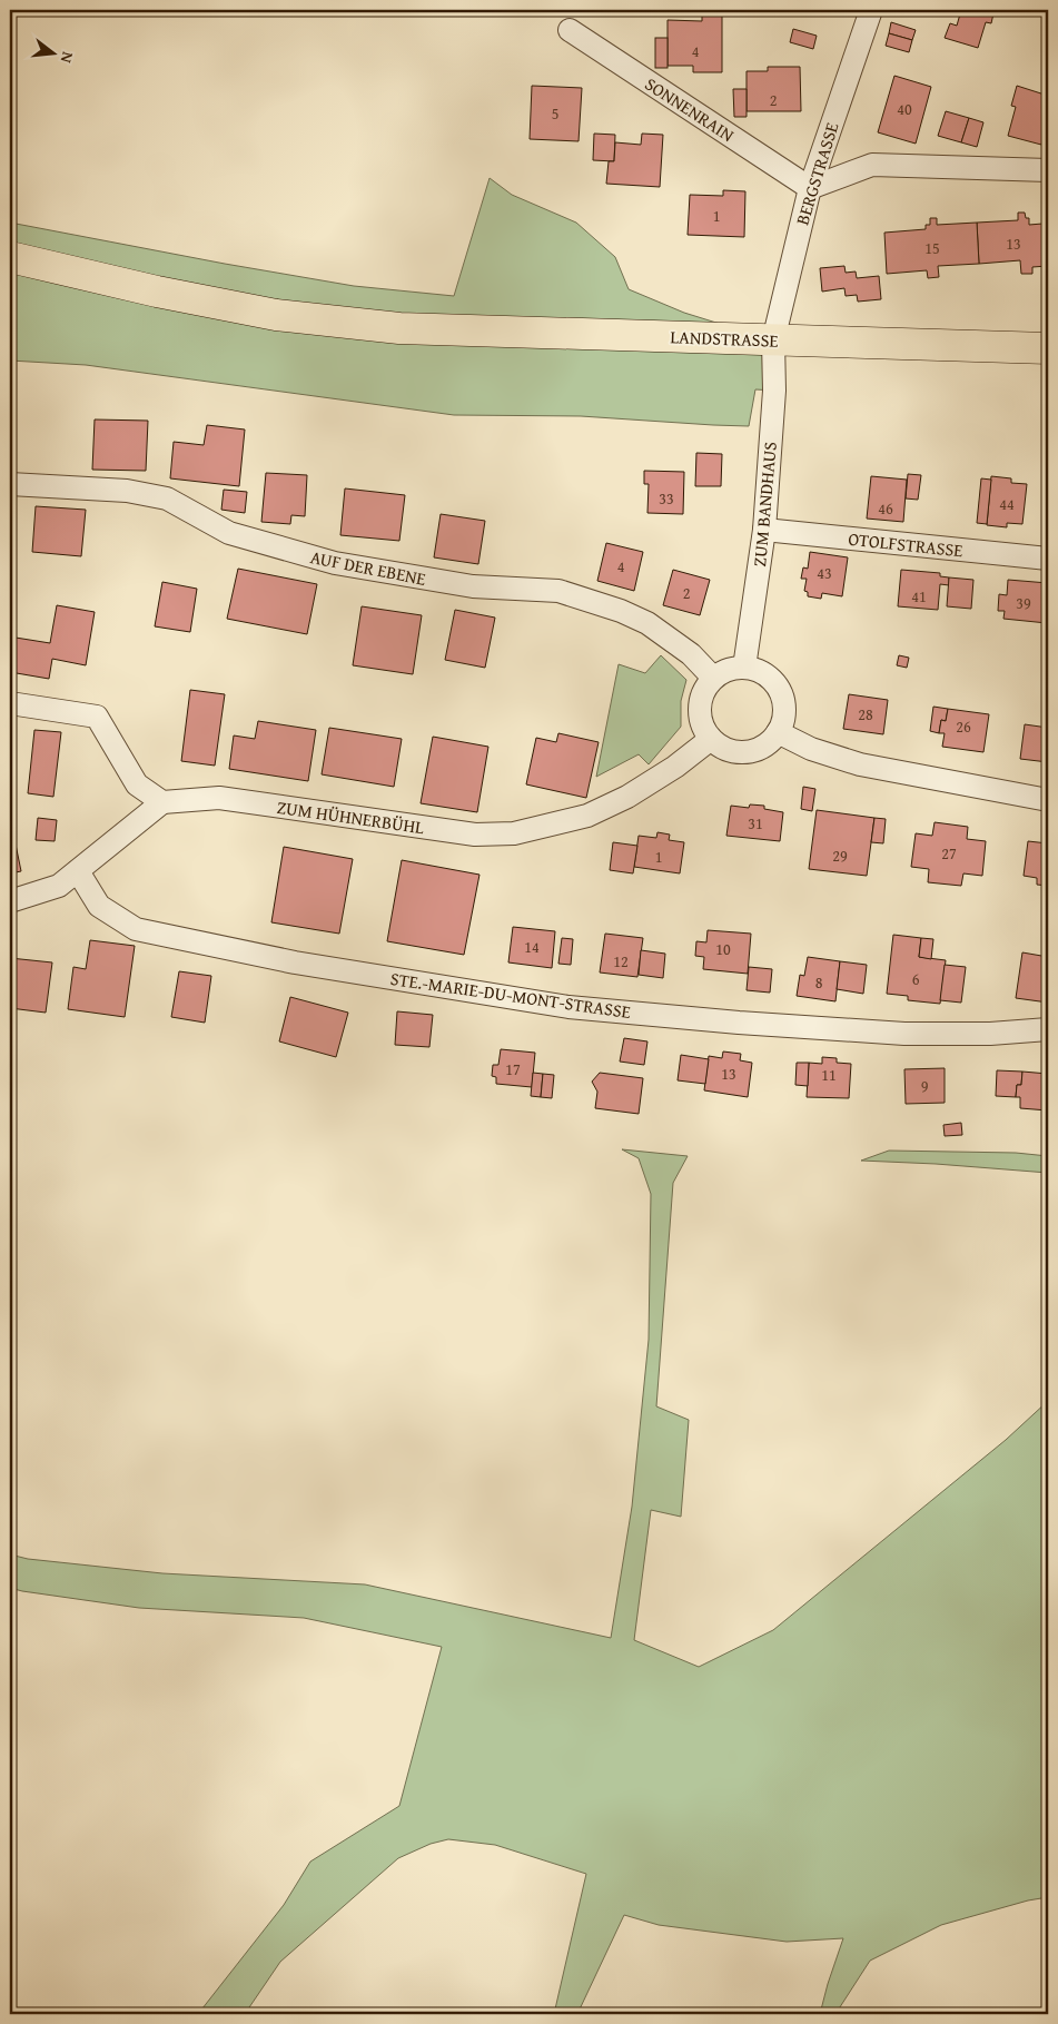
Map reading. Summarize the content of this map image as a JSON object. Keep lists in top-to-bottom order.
{
  "streets": {
    "main road": ["LANDSTRASSE"],
    "street": [
      "SONNENRAIN",
      "BERGSTRASSE",
      "ZUM BANDHAUS",
      "OTOLFSTRASSE",
      "AUF DER EBENE",
      "ZUM HÜHNERBÜHL",
      "STE.-MARIE-DU-MONT-STRASSE"
    ]
  },
  "crossings": [
    ["SONNENRAIN", "BERGSTRASSE"],
    ["BERGSTRASSE", "LANDSTRASSE"],
    ["BERGSTRASSE", "ZUM BANDHAUS"],
    ["LANDSTRASSE", "ZUM BANDHAUS"],
    ["ZUM BANDHAUS", "OTOLFSTRASSE"],
    ["ZUM BANDHAUS", "AUF DER EBENE"],
    ["ZUM BANDHAUS", "ZUM HÜHNERBÜHL"],
    ["AUF DER EBENE", "ZUM HÜHNERBÜHL"]
  ],
  "house_numbers": [
    "4",
    "2",
    "40",
    "5",
    "1",
    "13",
    "15",
    "33",
    "44",
    "46",
    "4",
    "43",
    "2",
    "41",
    "39",
    "28",
    "26",
    "31",
    "27",
    "29",
    "1",
    "14",
    "10",
    "12",
    "6",
    "8",
    "17",
    "13",
    "11",
    "9"
  ],
  "north": "right"
}
